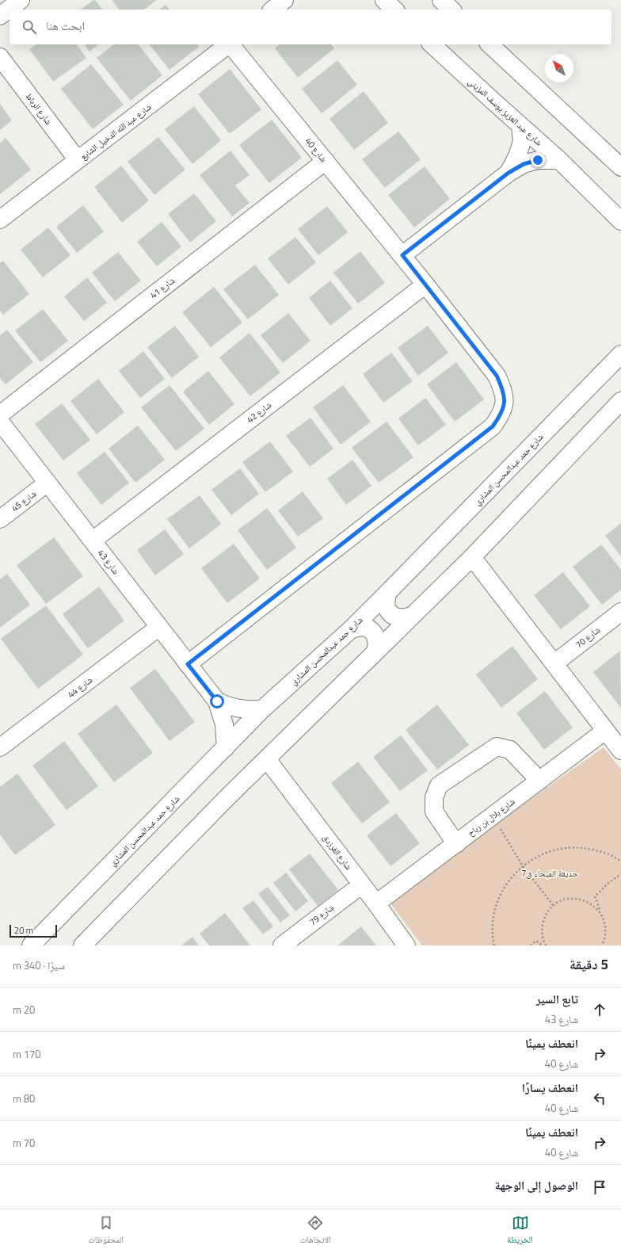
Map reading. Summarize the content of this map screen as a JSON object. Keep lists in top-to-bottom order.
{
  "streets": {
    "street": [
      "شارع الرباط",
      "شارع عبد العزيز يوسف المزيني",
      "شارع عبد الله الدخيل الشايع",
      "شارع 40",
      "شارع 41",
      "شارع 42",
      "شارع حمد عبدالمحسن المشاري",
      "شارع 45",
      "شارع 43",
      "شارع 70",
      "شارع 44",
      "شارع بلال بن رباح",
      "شارع الفرزدق",
      "شارع 79"
    ]
  },
  "crossings": [
    ["شارع الرباط", "شارع عبد الله الدخيل الشايع"],
    ["شارع 40", "شارع 41"],
    ["شارع 40", "شارع 42"],
    ["شارع 40", "شارع 43"],
    ["شارع 42", "شارع 43"],
    ["شارع حمد عبدالمحسن المشاري", "شارع 43"],
    ["شارع 45", "شارع 43"],
    ["شارع 43", "شارع 44"],
    ["شارع بلال بن رباح", "شارع الفرزدق"],
    ["شارع الفرزدق", "شارع 79"]
  ],
  "parks": ["حديقة الفيحاء ق7"],
  "scale_bar": "20 m",
  "north": "top left",
  "page": {
    "search": "ابحث هنا",
    "scale": "20 m",
    "heading": ["5 دقيقة", "سيرًا · 340 m"],
    "list": [
      ["تابع السير", "شارع 43", "20 m"],
      ["انعطف يمينًا", "شارع 40", "170 m"],
      ["انعطف يسارًا", "شارع 40", "80 m"],
      ["انعطف يمينًا", "شارع 40", "70 m"],
      "الوصول إلى الوجهة"
    ],
    "nav": ["الخريطة", "الاتجاهات", "المحفوظات"]
  }
}
